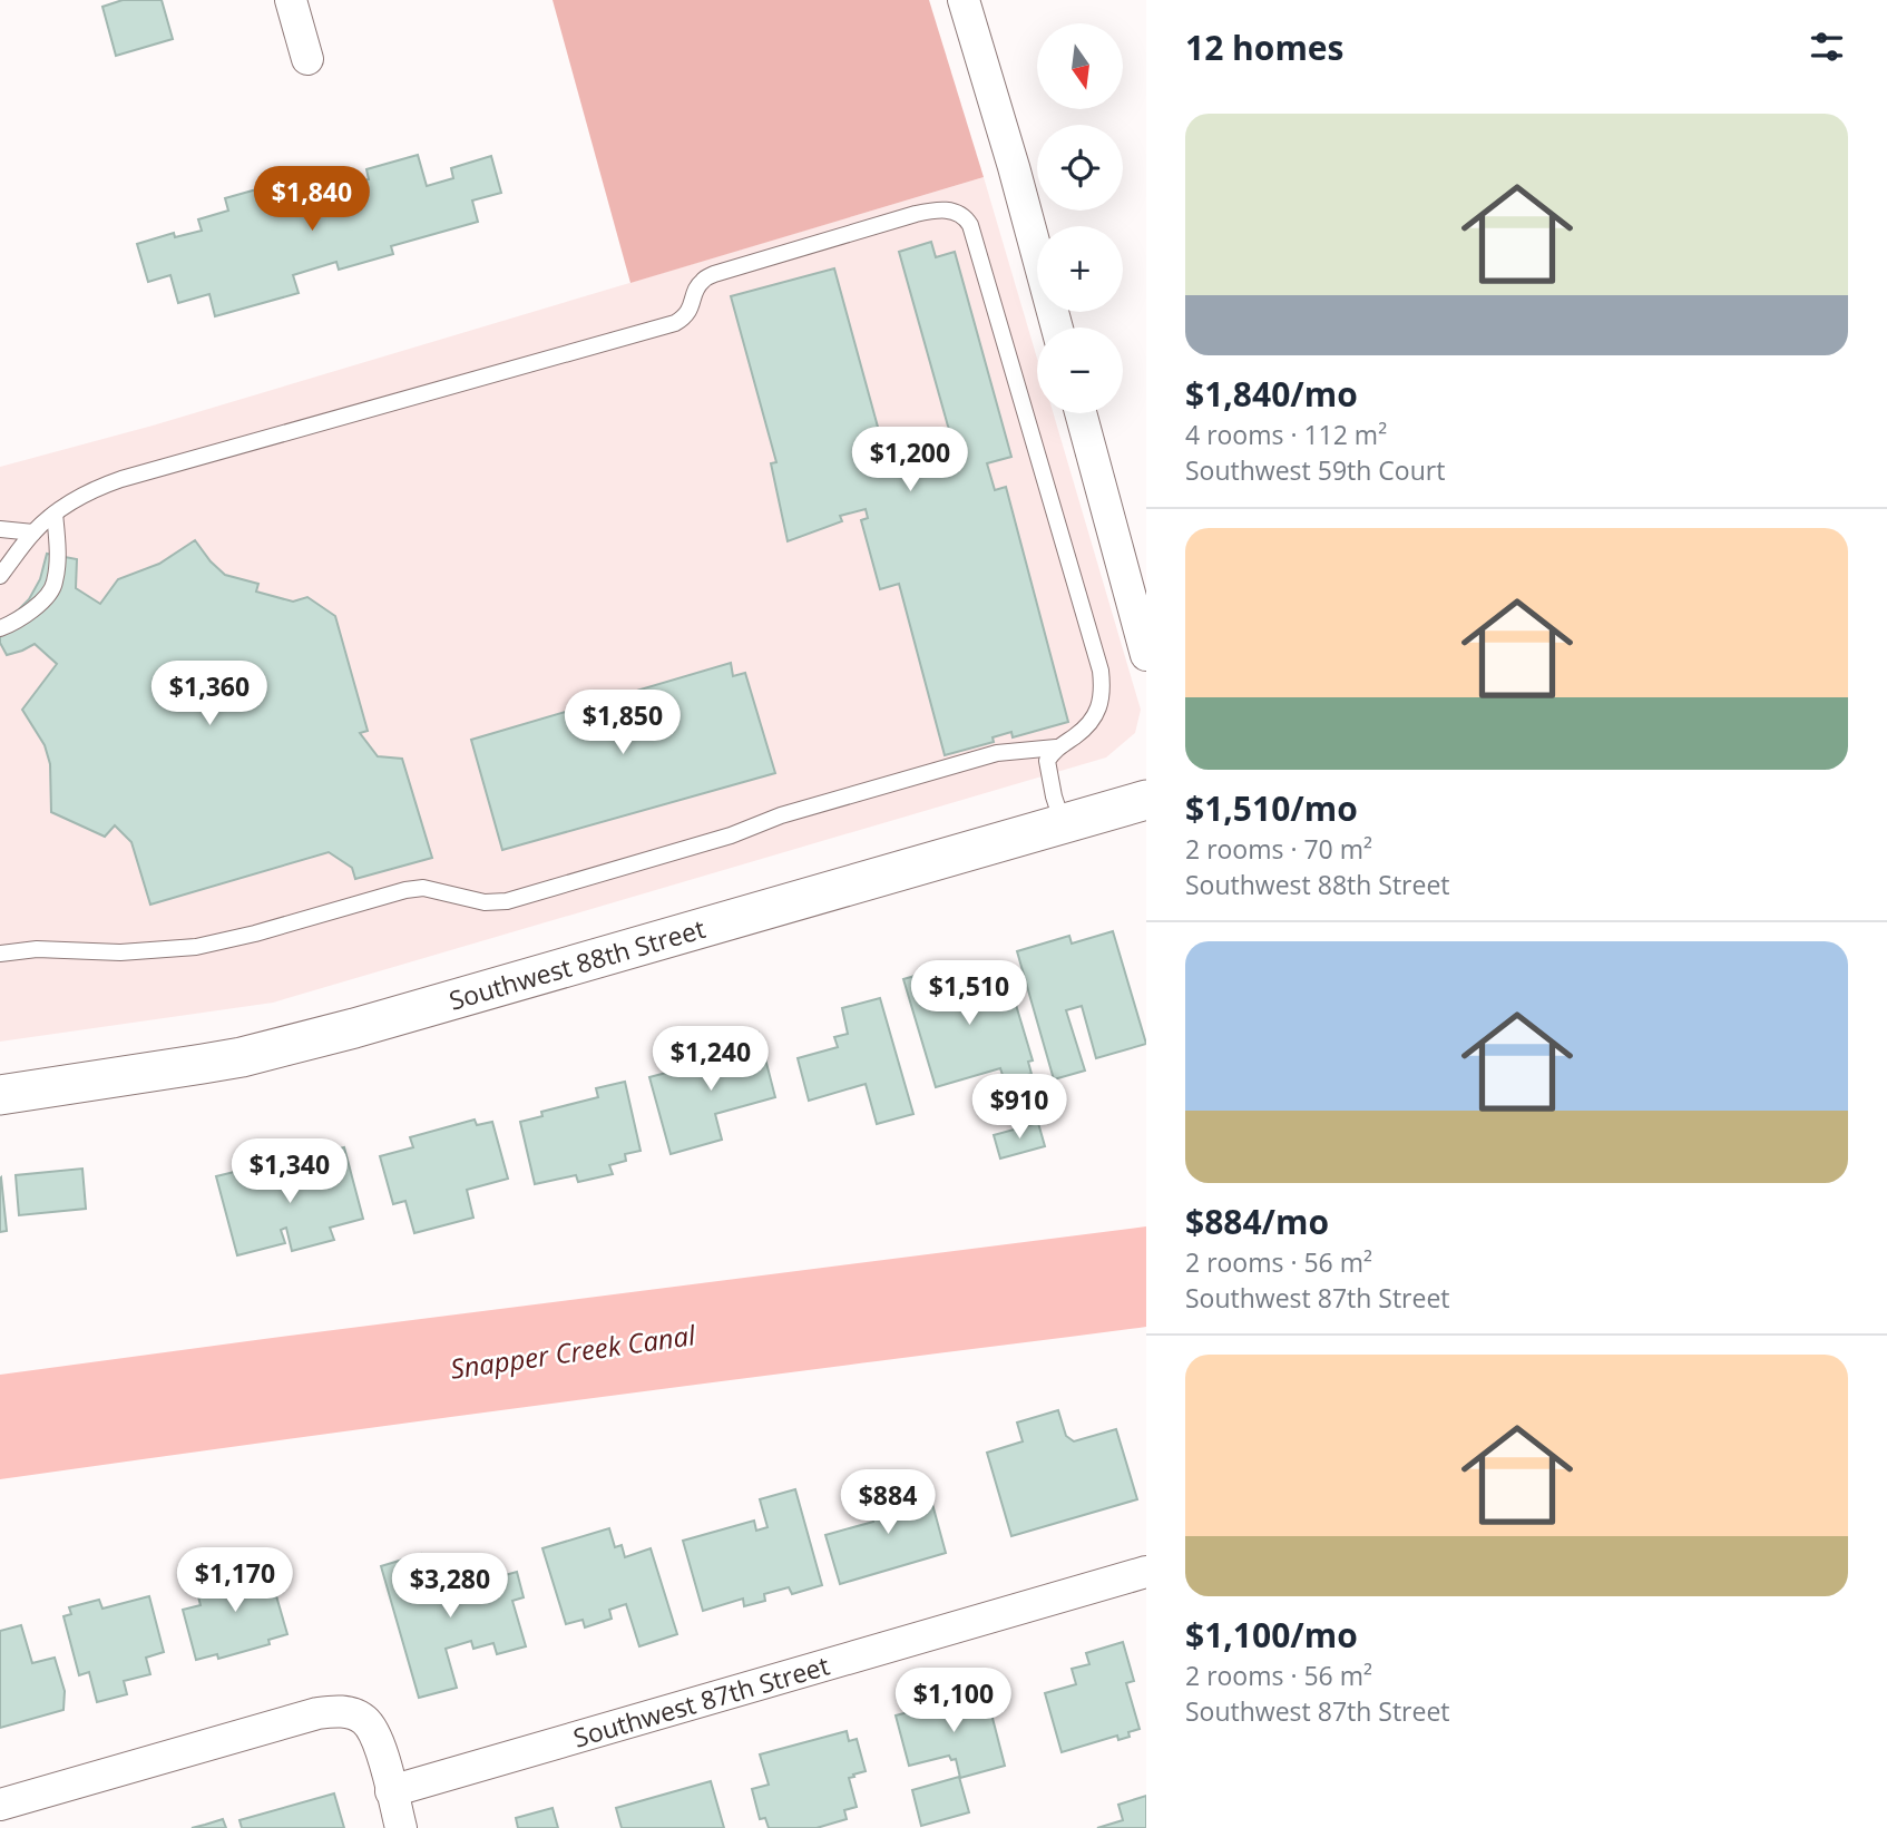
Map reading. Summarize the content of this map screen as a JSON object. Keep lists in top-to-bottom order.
{
  "streets": {
    "street": ["Southwest 88th Street", "Southwest 87th Street"]
  },
  "water": ["Snapper Creek Canal"],
  "north": "bottom",
  "page": {
    "heading": "12 homes",
    "map_buttons": ["+", "−"],
    "list": [
      {
        "name": "$1,840/mo",
        "note": "4 rooms · 112 m² · Southwest 59th Court"
      },
      {
        "name": "$1,510/mo",
        "note": "2 rooms · 70 m² · Southwest 88th Street"
      },
      {
        "name": "$884/mo",
        "note": "2 rooms · 56 m² · Southwest 87th Street"
      },
      {
        "name": "$1,100/mo",
        "note": "2 rooms · 56 m² · Southwest 87th Street"
      }
    ],
    "price": [
      "$1,840",
      "$1,200",
      "$1,360",
      "$1,850",
      "$1,510",
      "$1,240",
      "$910",
      "$1,340",
      "$884",
      "$1,170",
      "$3,280",
      "$1,100"
    ]
  }
}
